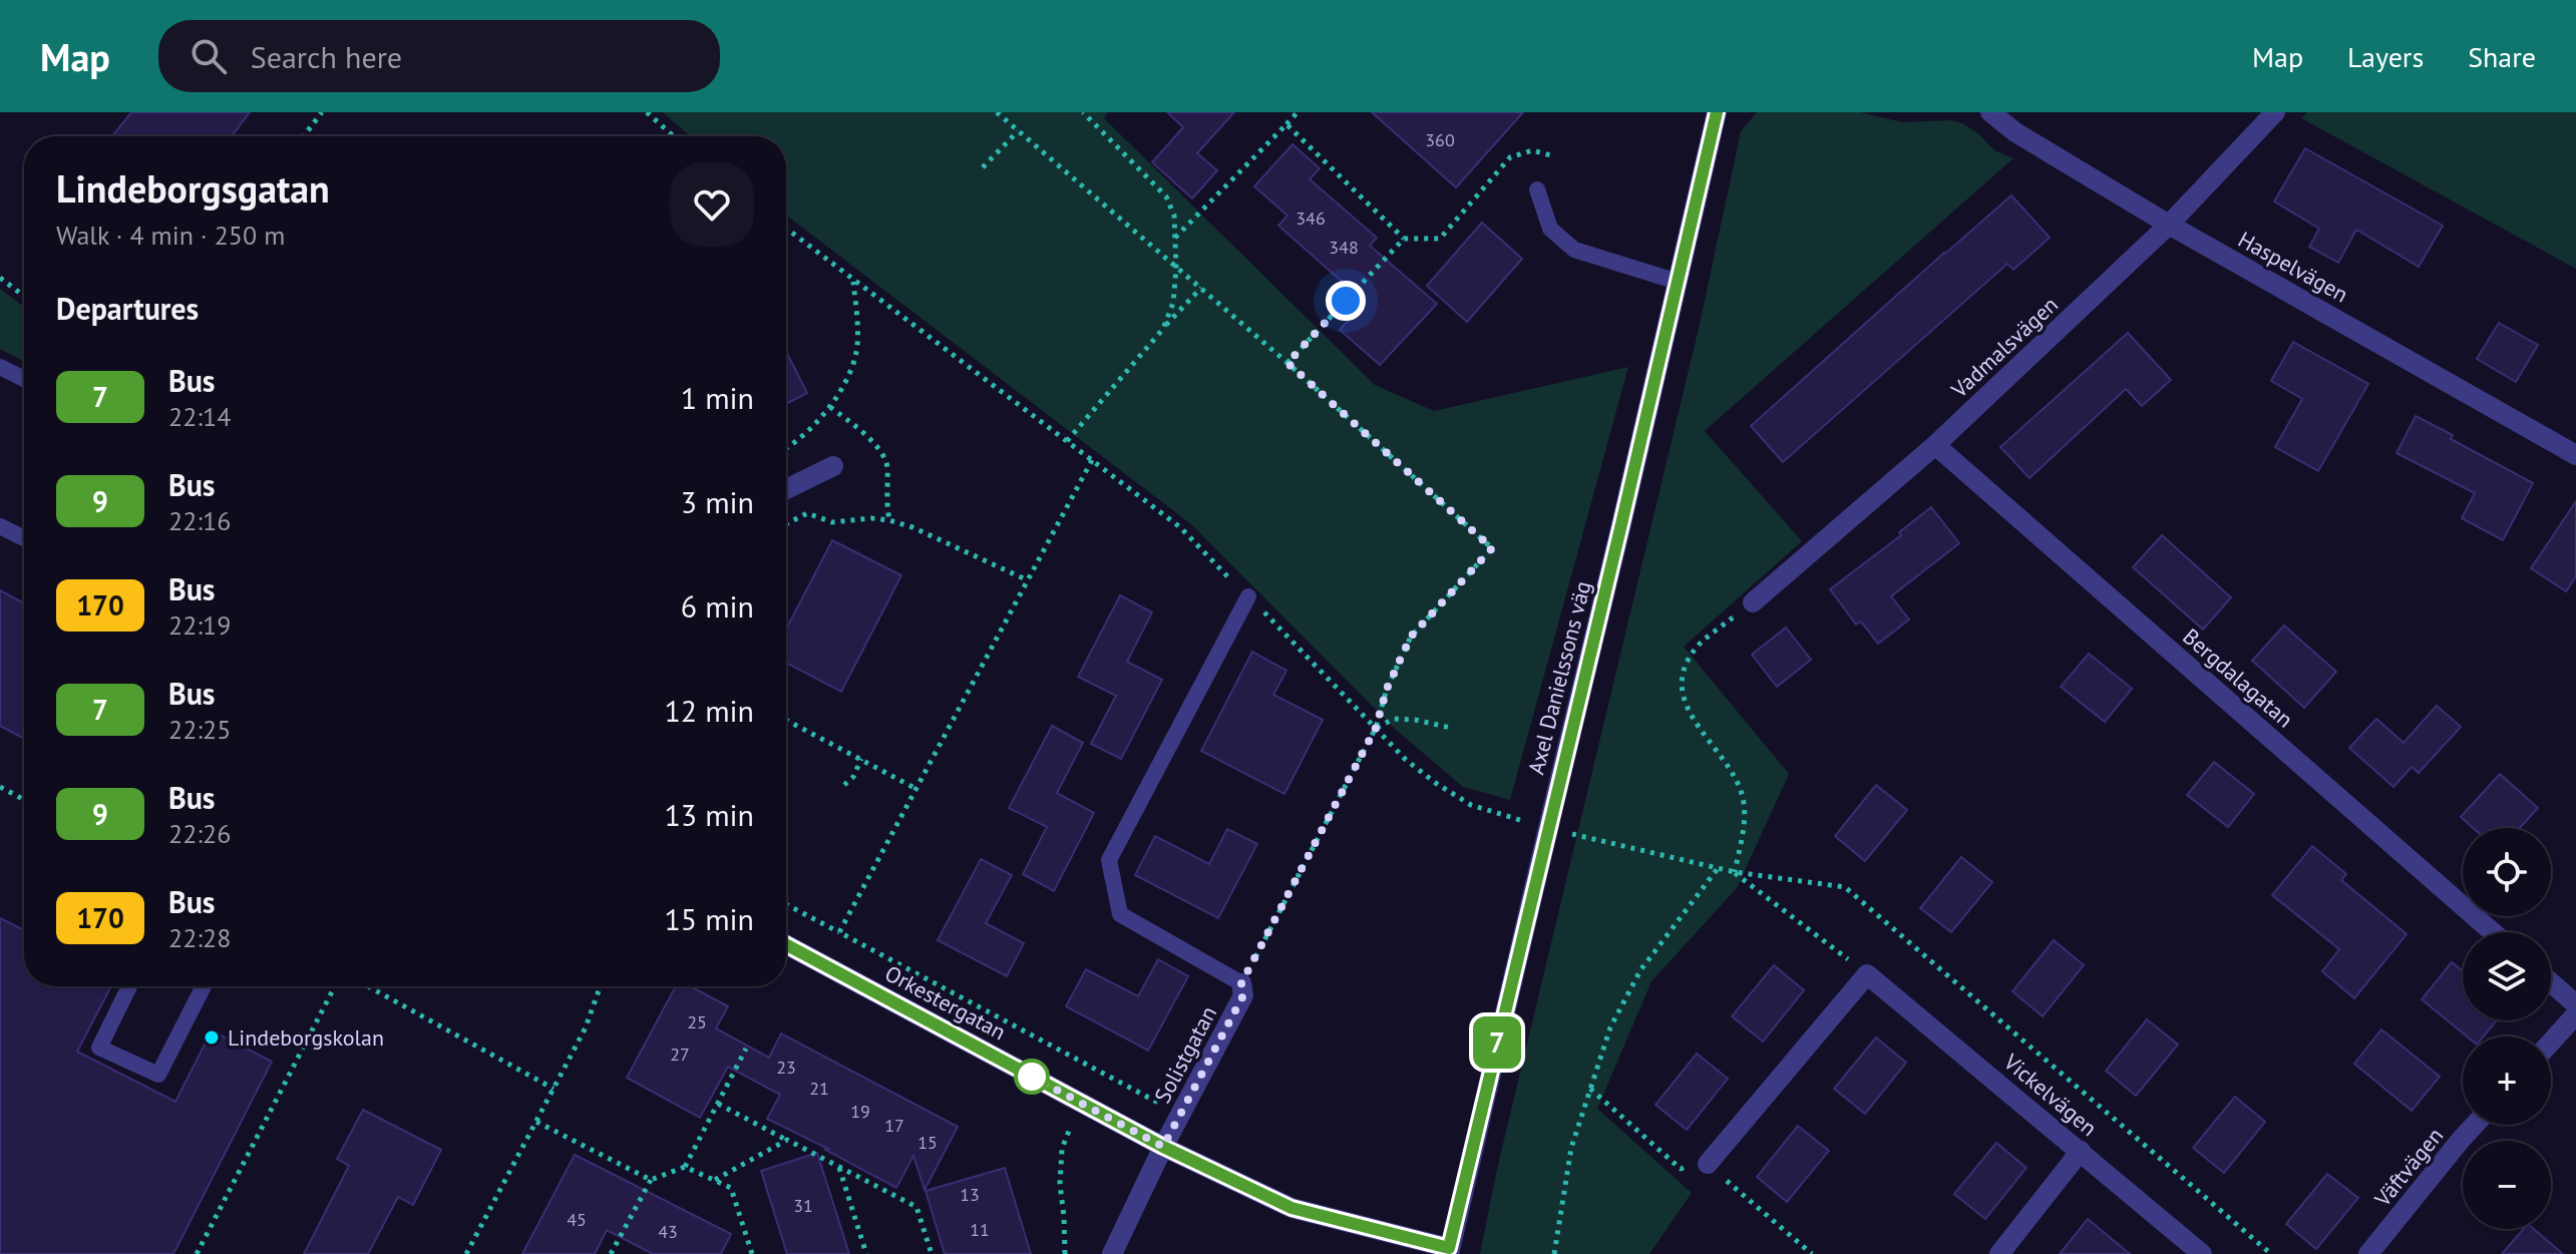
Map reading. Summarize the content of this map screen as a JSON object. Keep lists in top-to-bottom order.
{
  "streets": {
    "street": [
      "Haspelvägen",
      "Vadmalsvägen",
      "Axel Danielssons väg",
      "Bergdalagatan",
      "Orkestergatan",
      "Solistgatan",
      "Vickelvägen",
      "Väftvägen"
    ]
  },
  "crossings": [
    ["Haspelvägen", "Vadmalsvägen"],
    ["Vadmalsvägen", "Bergdalagatan"],
    ["Axel Danielssons väg", "Orkestergatan"],
    ["Orkestergatan", "Solistgatan"]
  ],
  "places": ["Lindeborgskolan"],
  "lines": ["bus line 7"],
  "house_numbers": [
    "360",
    "346",
    "348",
    "25",
    "27",
    "23",
    "21",
    "19",
    "17",
    "15",
    "13",
    "31",
    "45",
    "11",
    "43"
  ],
  "page": {
    "header": "Map",
    "search": "Search here",
    "nav": ["Map", "Layers", "Share"],
    "on_map": "7",
    "heading": [
      ["Lindeborgsgatan", "Walk · 4 min · 250 m"],
      "Departures"
    ],
    "list": [
      {
        "mark": "7",
        "name": "Bus",
        "note": "22:14",
        "value": "1 min"
      },
      {
        "mark": "9",
        "name": "Bus",
        "note": "22:16",
        "value": "3 min"
      },
      {
        "mark": "170",
        "name": "Bus",
        "note": "22:19",
        "value": "6 min"
      },
      {
        "mark": "7",
        "name": "Bus",
        "note": "22:25",
        "value": "12 min"
      },
      {
        "mark": "9",
        "name": "Bus",
        "note": "22:26",
        "value": "13 min"
      },
      {
        "mark": "170",
        "name": "Bus",
        "note": "22:28",
        "value": "15 min"
      }
    ],
    "map_buttons": ["+", "−"]
  }
}
